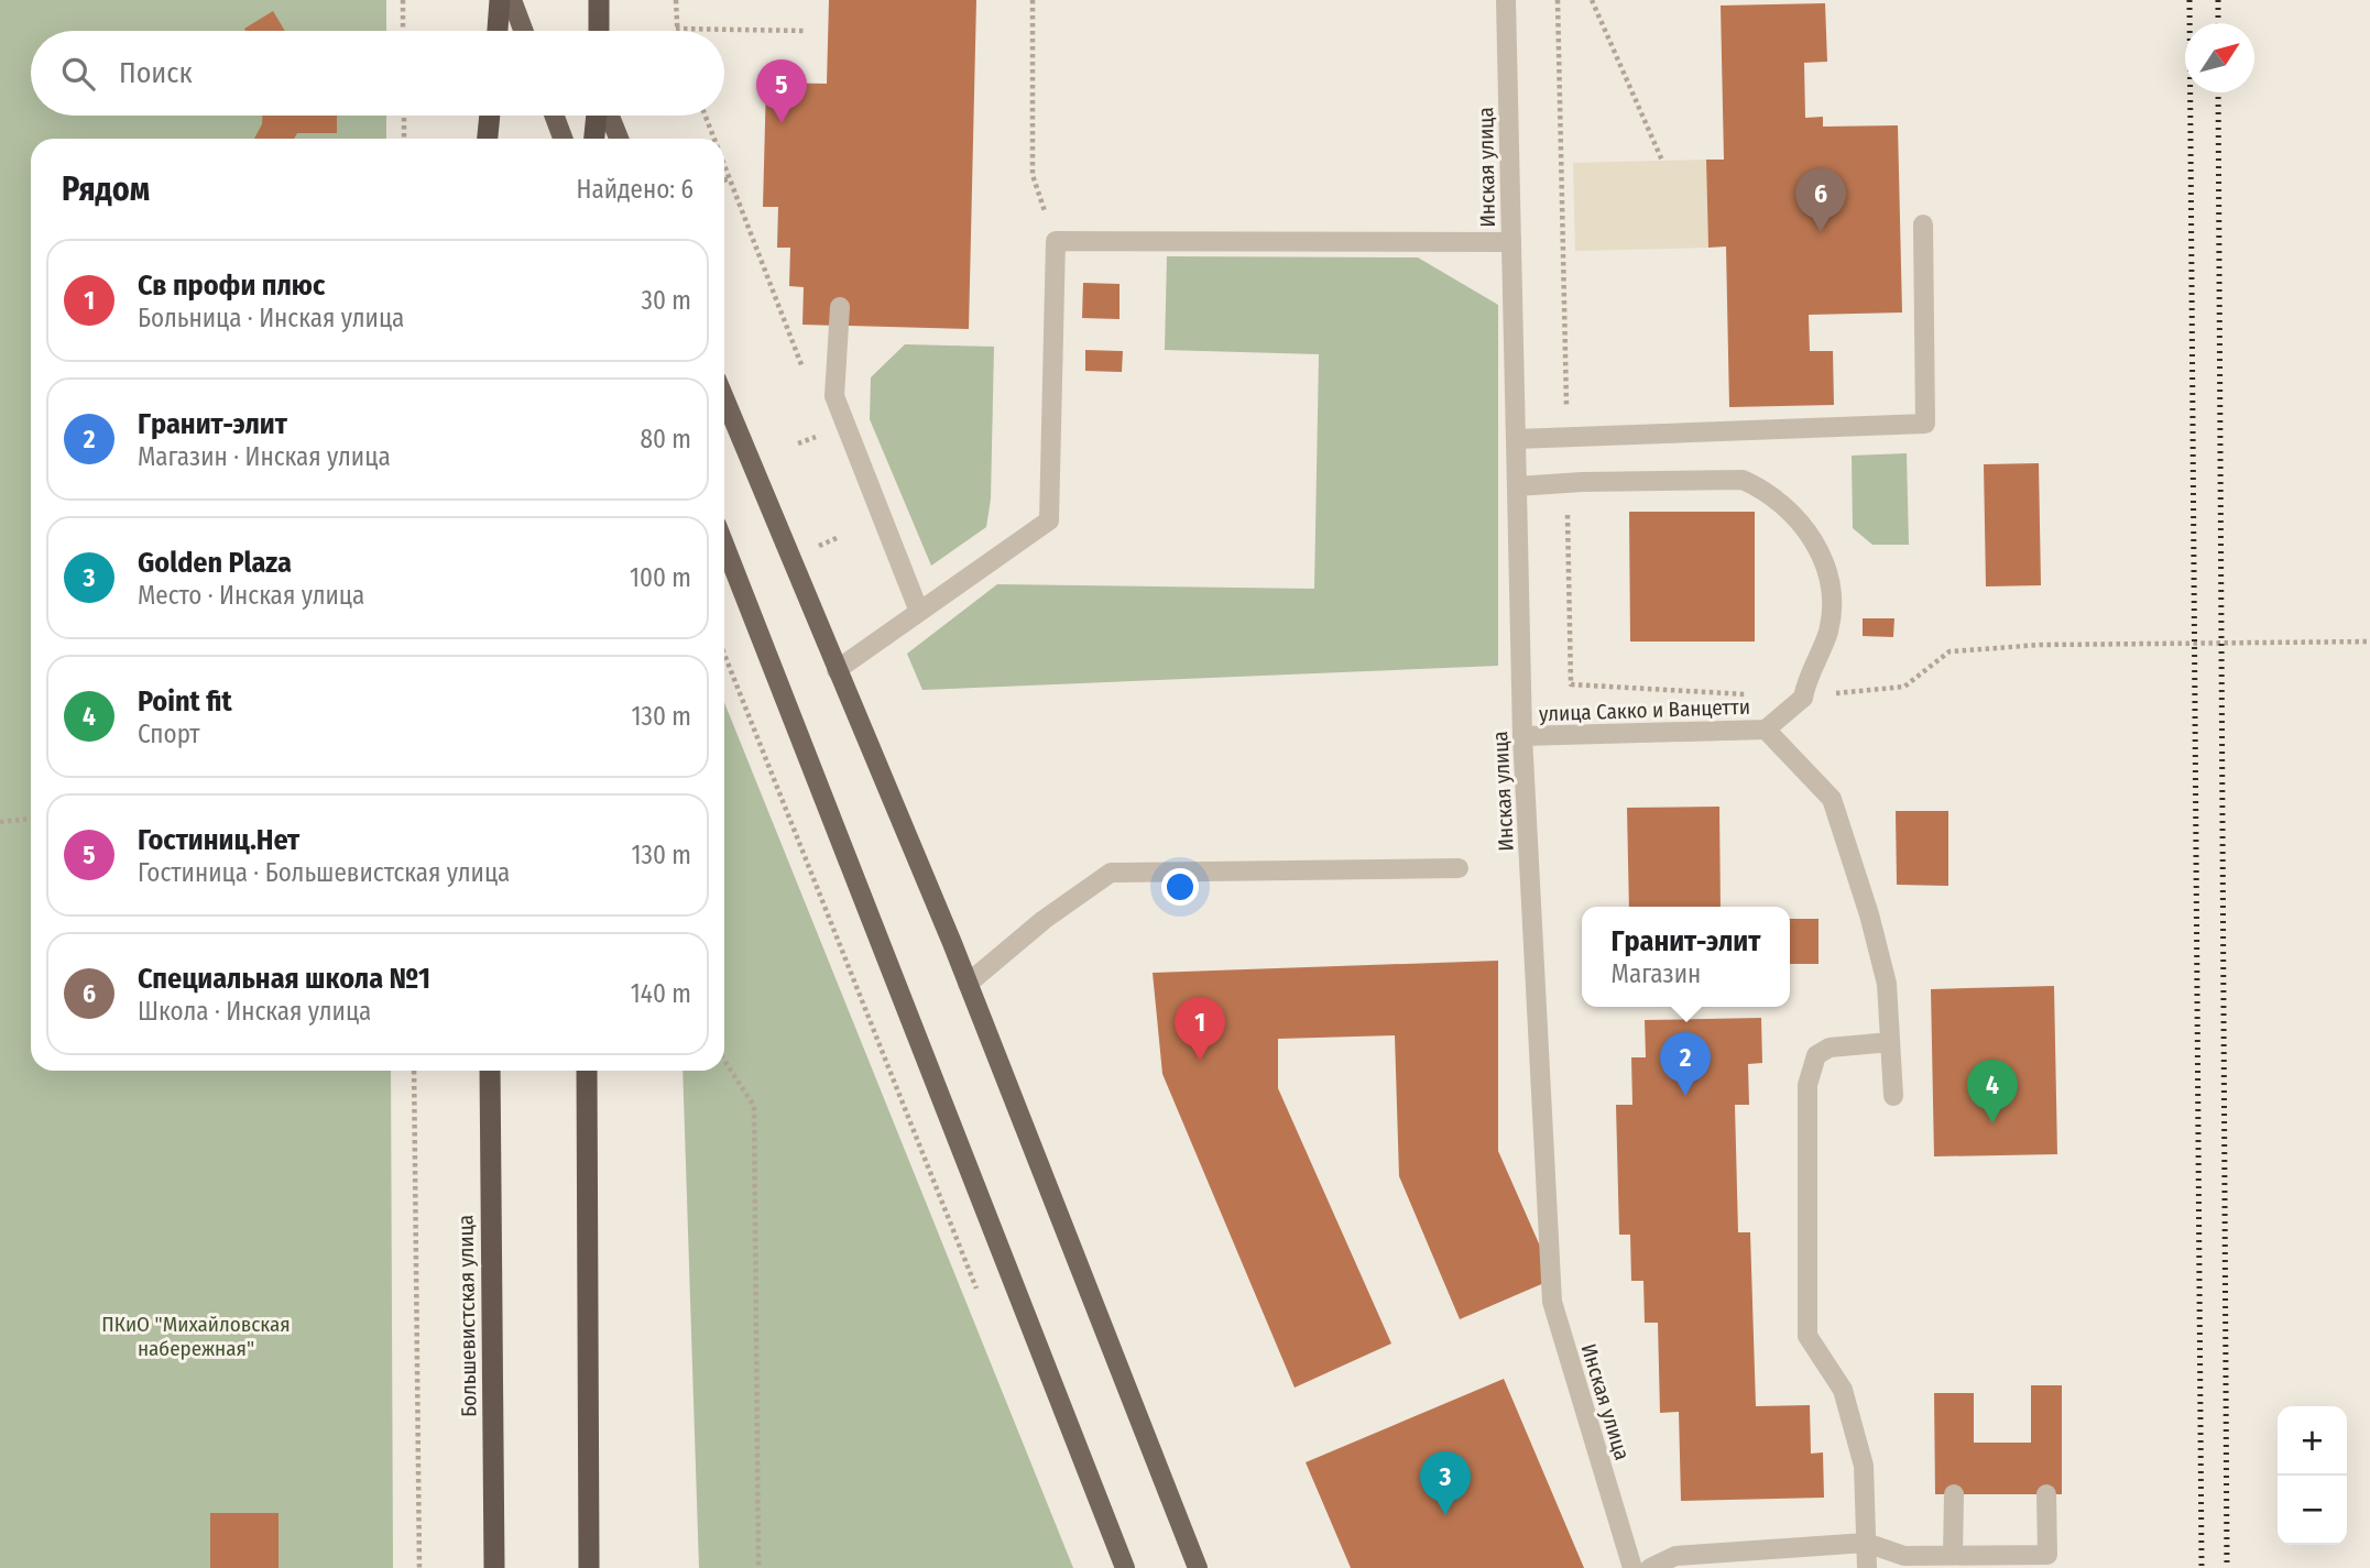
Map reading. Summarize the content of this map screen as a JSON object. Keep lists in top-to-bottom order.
{
  "streets": {
    "highway": ["Большевистская улица"],
    "street": ["Инская улица", "улица Сакко и Ванцетти"]
  },
  "crossings": [
    ["Инская улица", "улица Сакко и Ванцетти"]
  ],
  "parks": ["ПКиО \"Михайловская набережная\""],
  "north": "top right",
  "page": {
    "search": "Поиск",
    "pins": [
      "5",
      "6",
      "1",
      "2",
      "4",
      "3"
    ],
    "heading": ["Рядом", "Найдено: 6"],
    "list": [
      {
        "mark": "1",
        "name": "Св профи плюс",
        "note": "Больница · Инская улица",
        "value": "30 m"
      },
      {
        "mark": "2",
        "name": "Гранит-элит",
        "note": "Магазин · Инская улица",
        "value": "80 m"
      },
      {
        "mark": "3",
        "name": "Golden Plaza",
        "note": "Место · Инская улица",
        "value": "100 m"
      },
      {
        "mark": "4",
        "name": "Point fit",
        "note": "Спорт",
        "value": "130 m"
      },
      {
        "mark": "5",
        "name": "Гостиниц.Нет",
        "note": "Гостиница · Большевистская улица",
        "value": "130 m"
      },
      {
        "mark": "6",
        "name": "Специальная школа №1",
        "note": "Школа · Инская улица",
        "value": "140 m"
      }
    ],
    "popup": ["Гранит-элит", "Магазин"],
    "map_buttons": ["+", "−"]
  }
}
